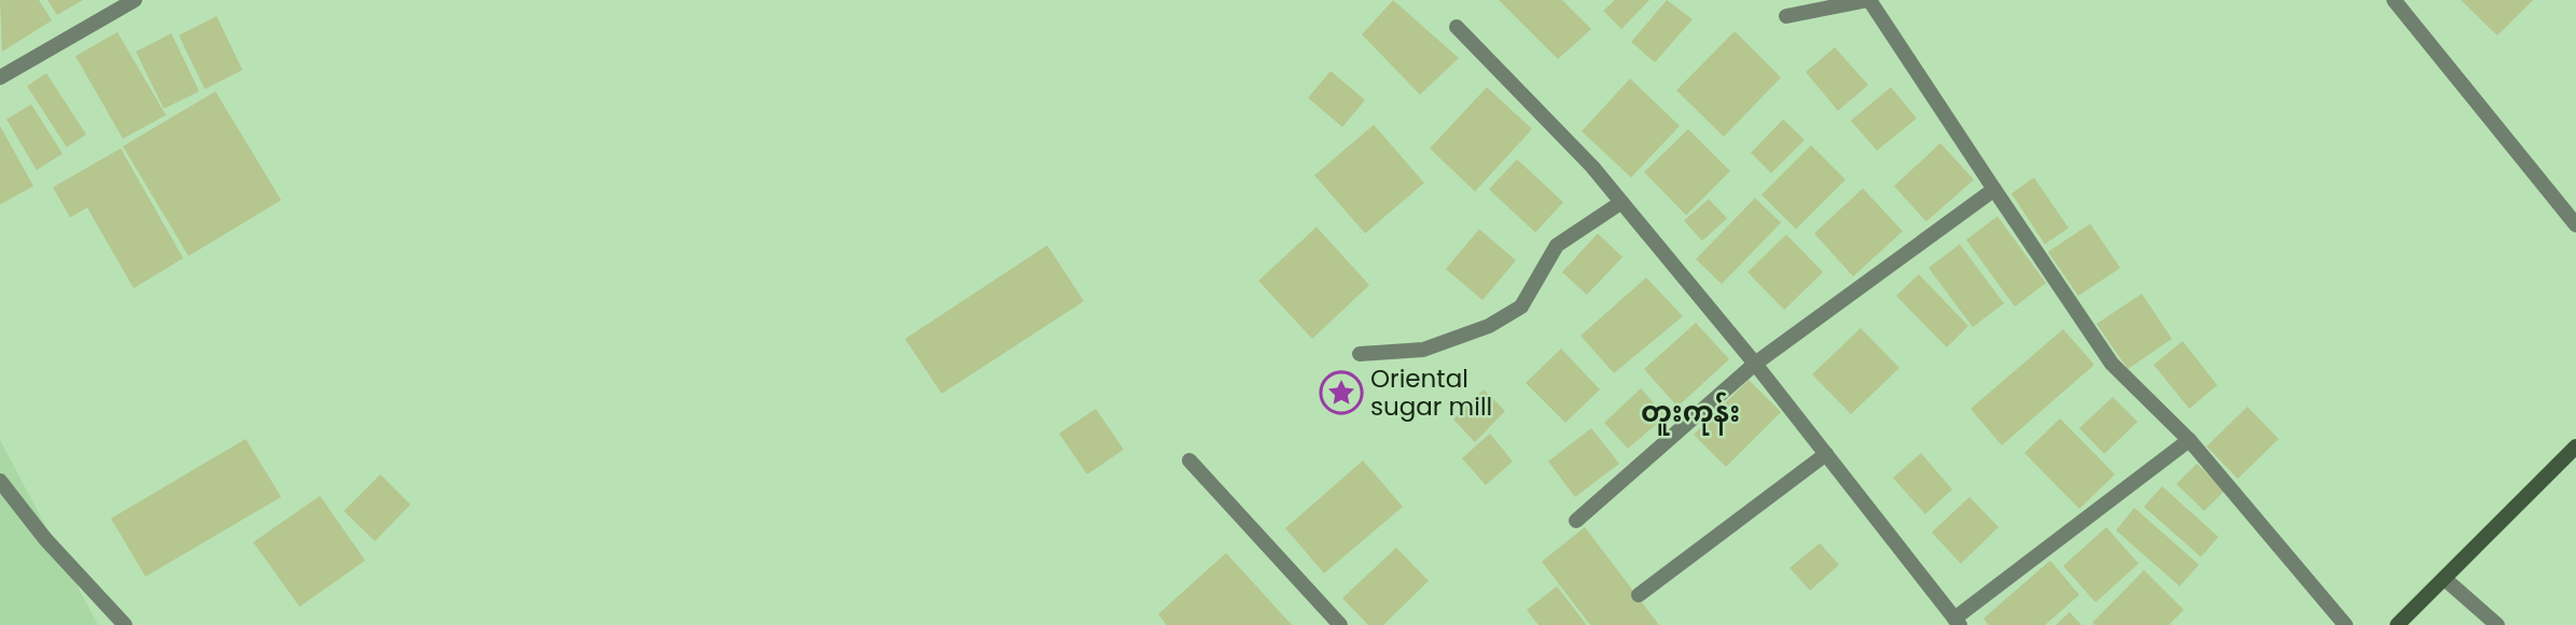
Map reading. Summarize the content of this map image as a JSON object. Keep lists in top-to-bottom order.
{
  "districts": ["တူးကုန်း"],
  "places": {
    "place": ["Oriental sugar mill"]
  }
}
